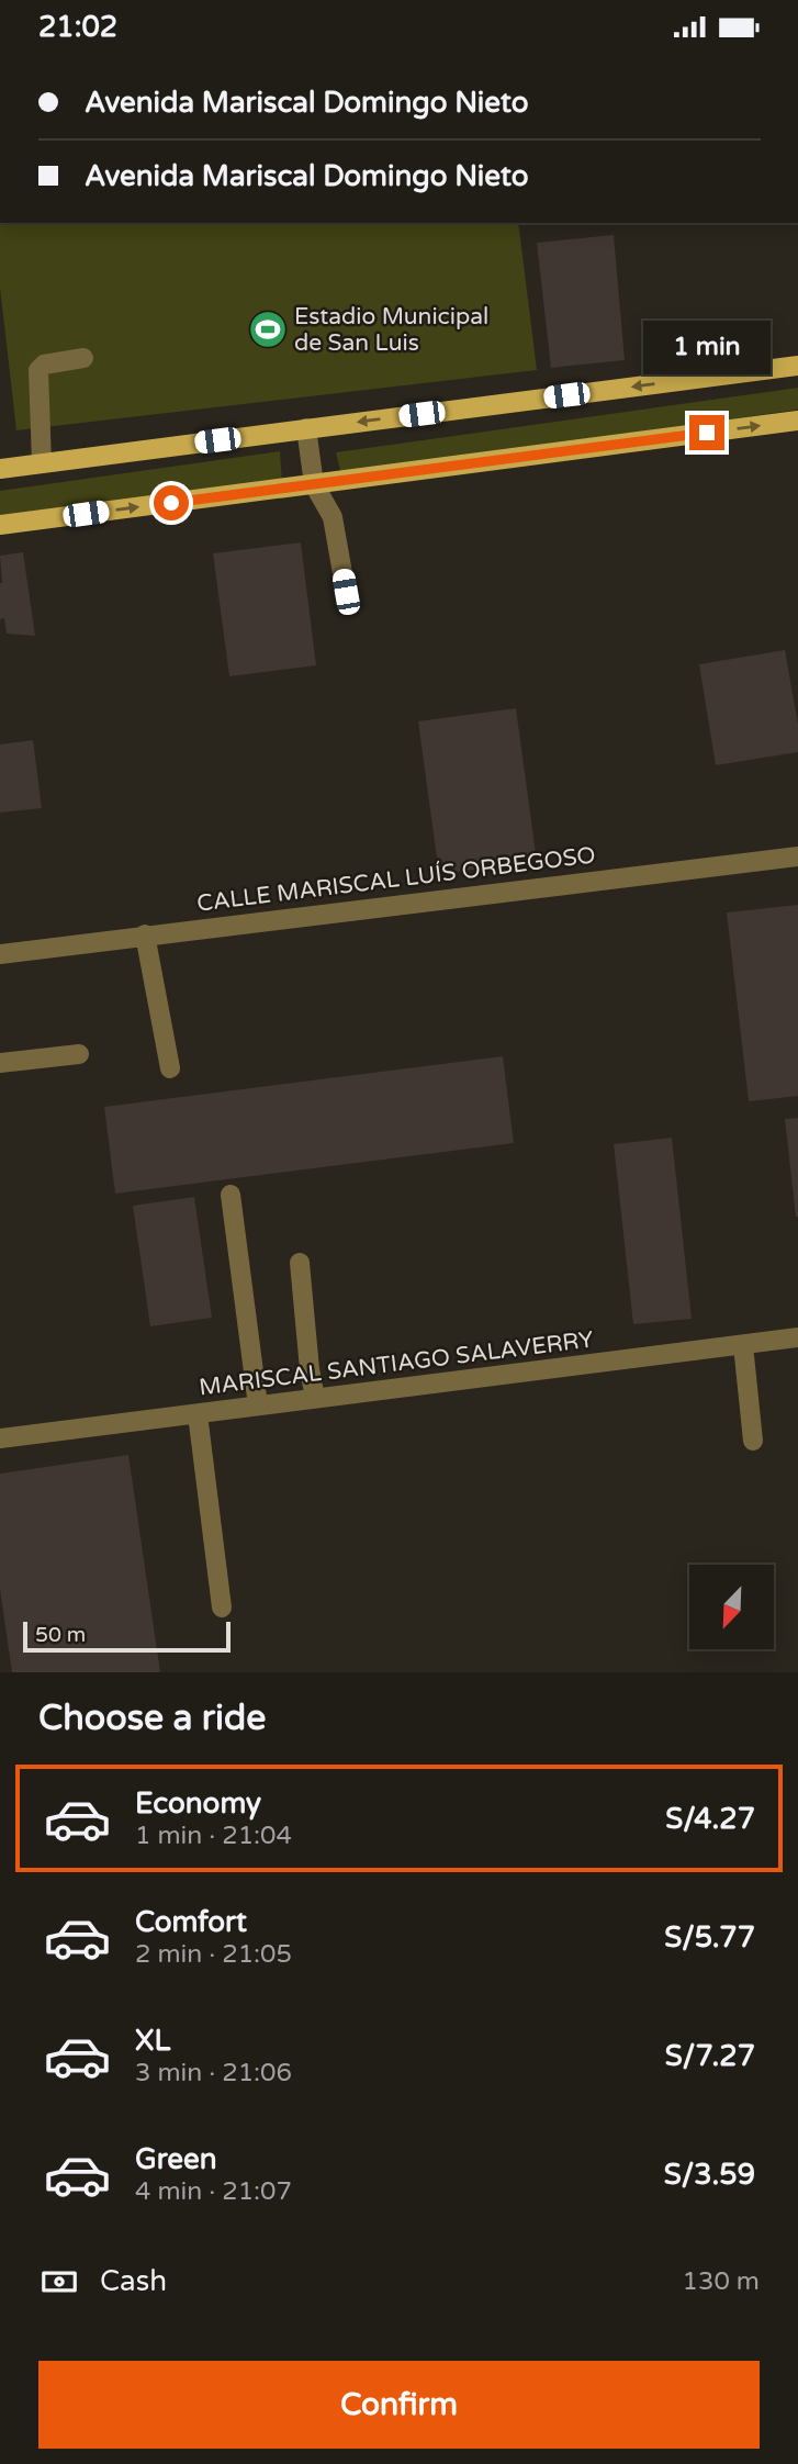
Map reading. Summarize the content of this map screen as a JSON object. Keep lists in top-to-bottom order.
{
  "streets": {
    "street": ["CALLE MARISCAL LUÍS ORBEGOSO", "MARISCAL SANTIAGO SALAVERRY"]
  },
  "places": {
    "sports": ["Estadio Municipal de San Luis"]
  },
  "scale_bar": "50 m",
  "north": "bottom left",
  "page": {
    "status": "21:02",
    "banner": ["Avenida Mariscal Domingo Nieto", "Avenida Mariscal Domingo Nieto"],
    "bubble": "1 min",
    "scale": "50 m",
    "heading": "Choose a ride",
    "list": [
      {
        "name": "Economy",
        "note": "1 min · 21:04",
        "value": "S/4.27"
      },
      {
        "name": "Comfort",
        "note": "2 min · 21:05",
        "value": "S/5.77"
      },
      {
        "name": "XL",
        "note": "3 min · 21:06",
        "value": "S/7.27"
      },
      {
        "name": "Green",
        "note": "4 min · 21:07",
        "value": "S/3.59"
      }
    ],
    "pay": ["Cash", "130 m"],
    "buttons": "Confirm"
  }
}
